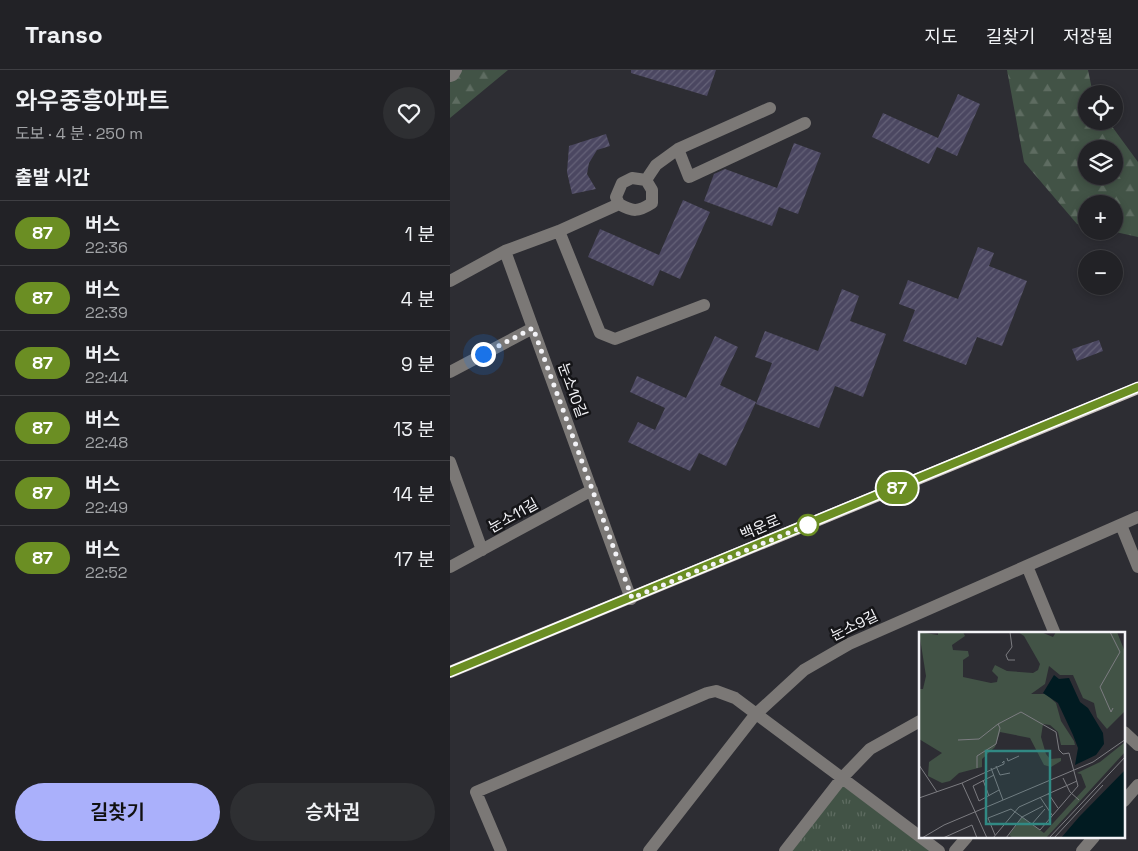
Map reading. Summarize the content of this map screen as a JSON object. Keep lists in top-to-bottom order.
{
  "streets": {
    "main road": ["백운로"],
    "street": ["눈소10길", "눈소11길", "눈소9길"]
  },
  "crossings": [
    ["눈소10길", "눈소11길"],
    ["눈소10길", "백운로"]
  ],
  "lines": ["bus line 87"],
  "page": {
    "header": "Transo",
    "nav": ["지도", "길찾기", "저장됨"],
    "heading": [
      ["와우중흥아파트", "도보 · 4 분 · 250 m"],
      "출발 시간"
    ],
    "on_map": "87",
    "map_buttons": ["+", "−"],
    "list": [
      {
        "mark": "87",
        "name": "버스",
        "note": "22:36",
        "value": "1 분"
      },
      {
        "mark": "87",
        "name": "버스",
        "note": "22:39",
        "value": "4 분"
      },
      {
        "mark": "87",
        "name": "버스",
        "note": "22:44",
        "value": "9 분"
      },
      {
        "mark": "87",
        "name": "버스",
        "note": "22:48",
        "value": "13 분"
      },
      {
        "mark": "87",
        "name": "버스",
        "note": "22:49",
        "value": "14 분"
      },
      {
        "mark": "87",
        "name": "버스",
        "note": "22:52",
        "value": "17 분"
      }
    ],
    "buttons": ["길찾기", "승차권"]
  }
}
